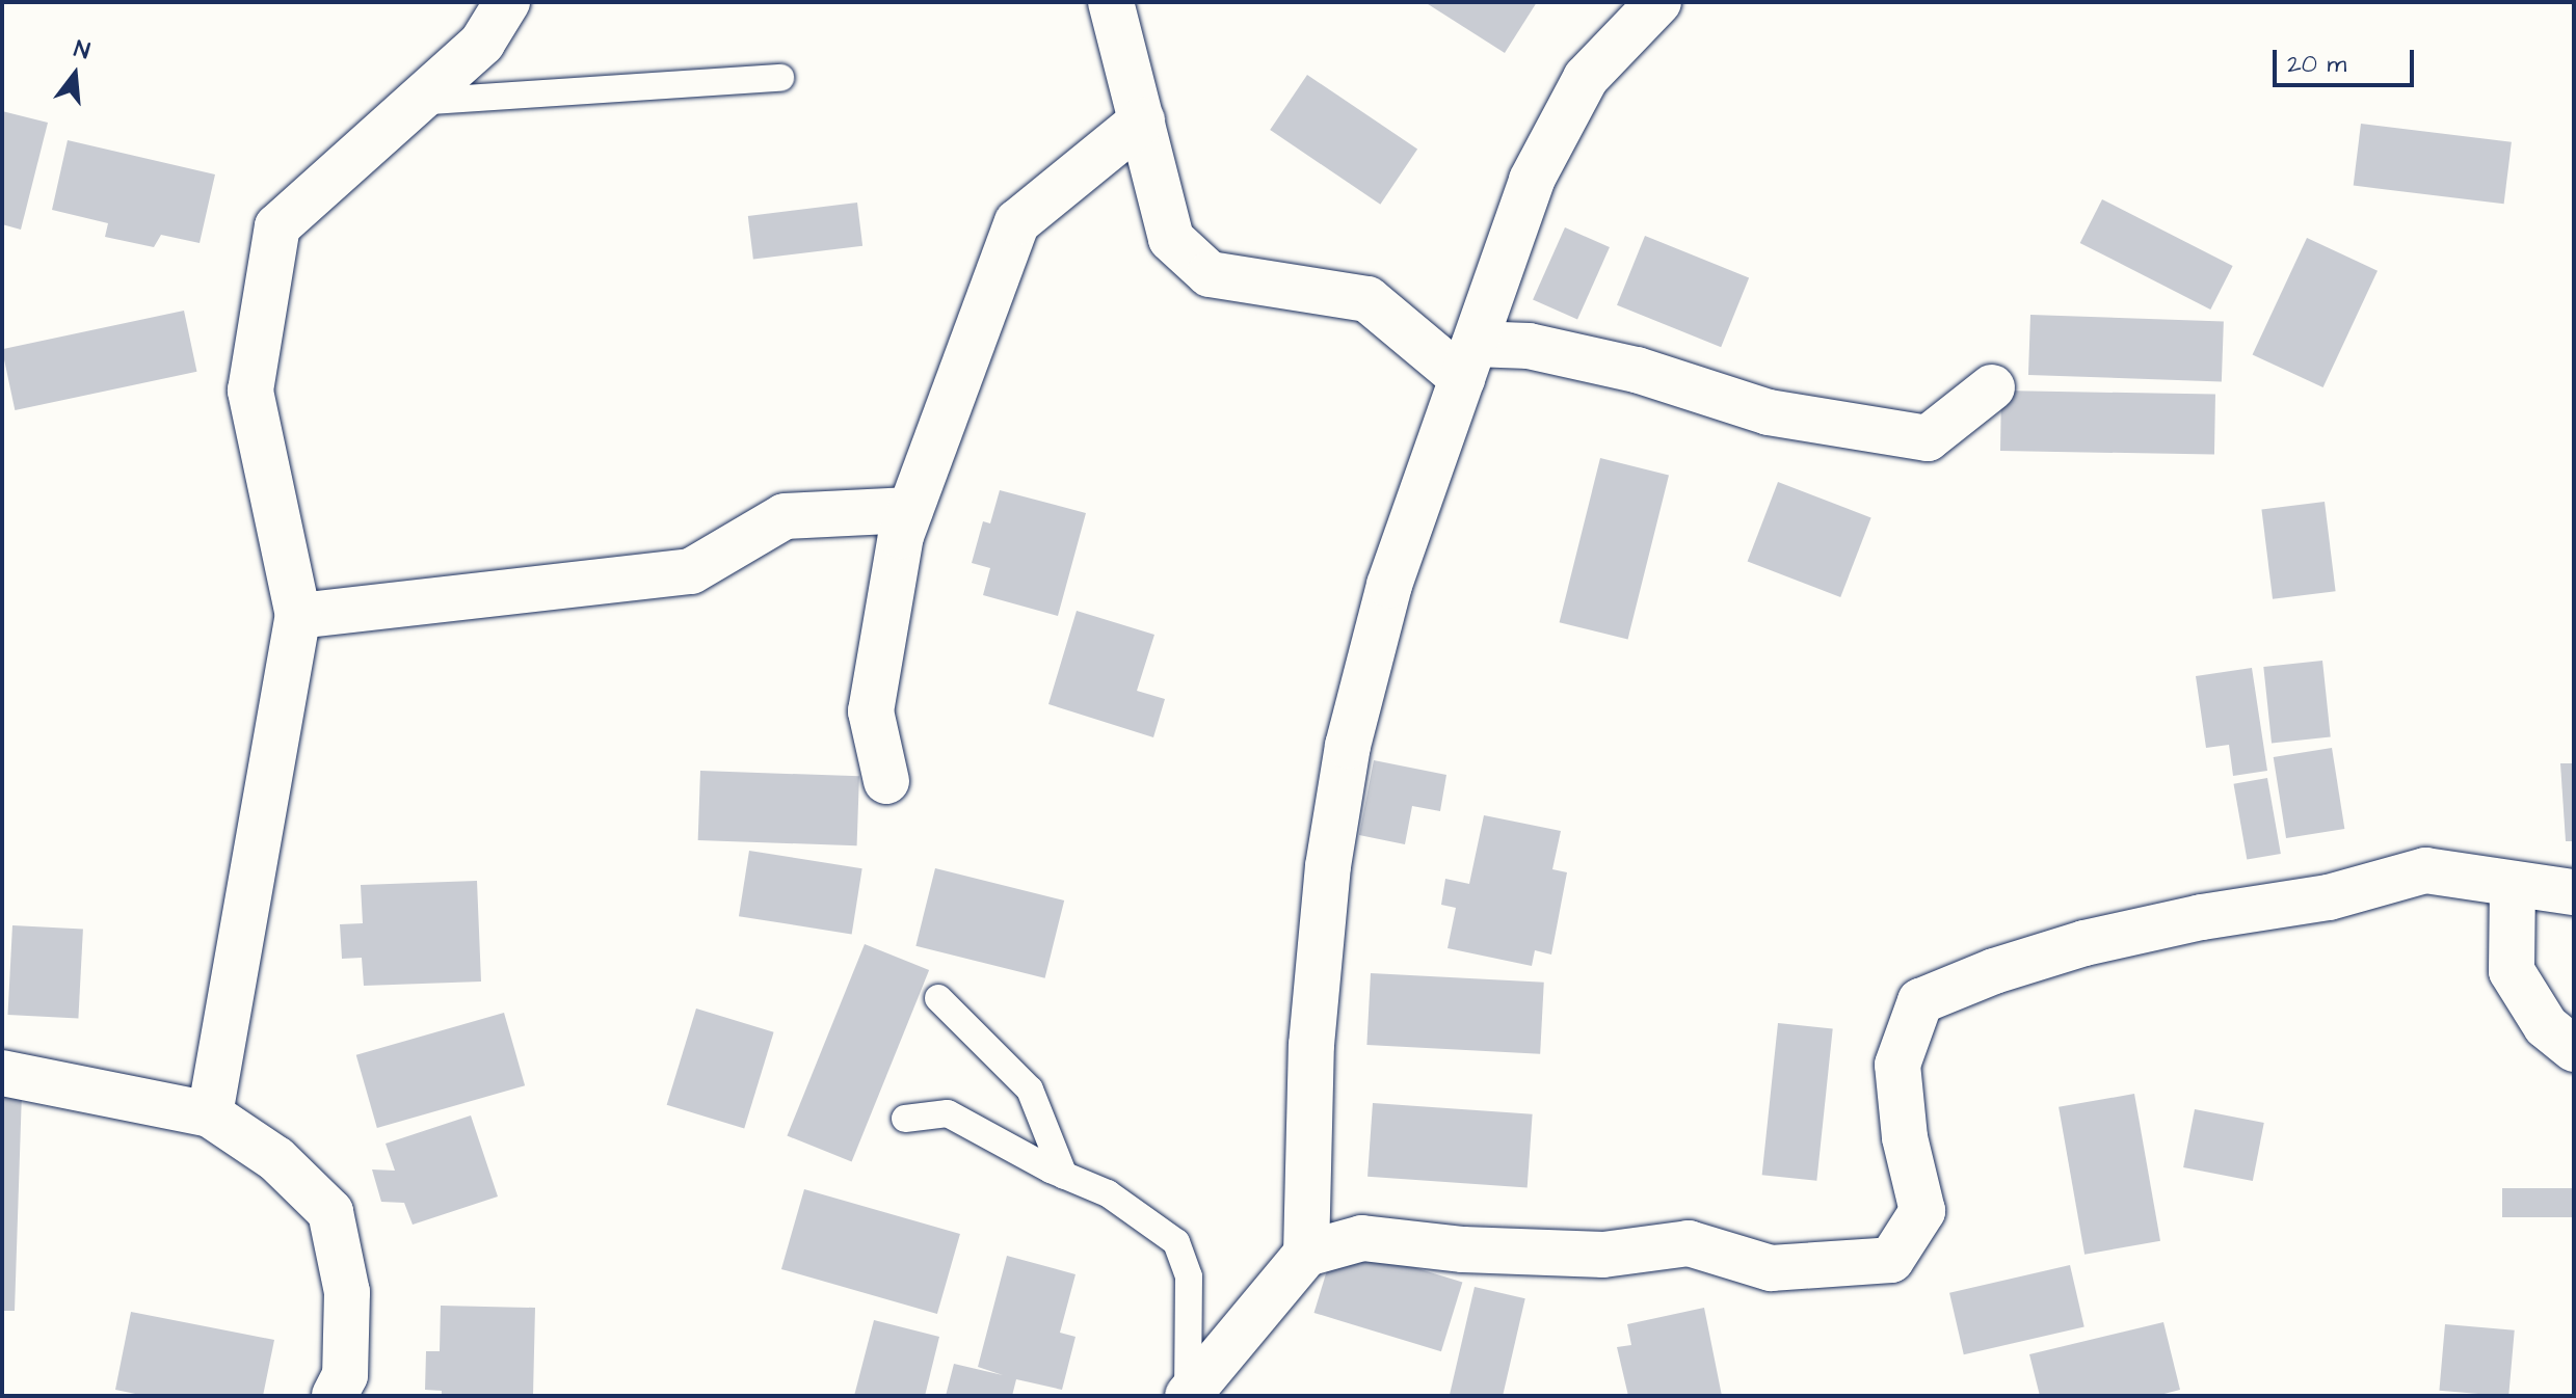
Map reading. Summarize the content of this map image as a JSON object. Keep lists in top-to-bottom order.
{
  "scale_bar": "20 m",
  "north": "top"
}
